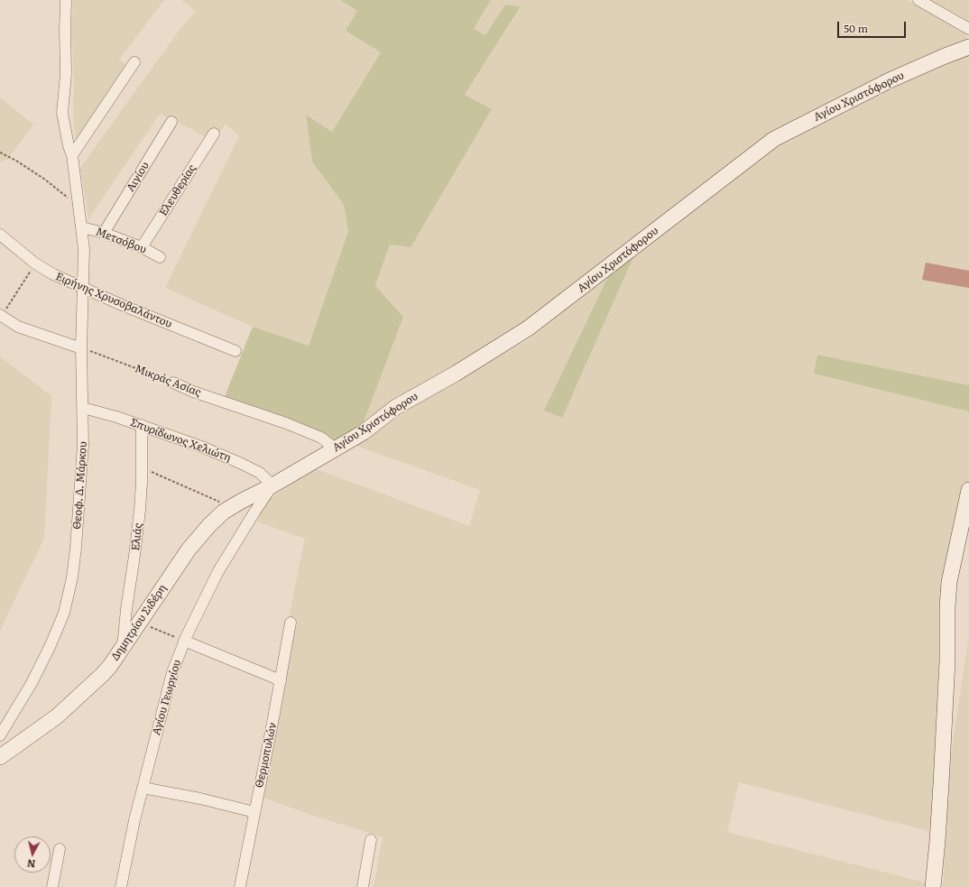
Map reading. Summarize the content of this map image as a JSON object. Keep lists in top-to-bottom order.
{
  "streets": {
    "street": [
      "Αγίου Χριστόφορου",
      "Αιγίου",
      "Ελευθερίας",
      "Μετσόβου",
      "Ειρήνης Χρυσοβαλάντου",
      "Μικράς Ασίας",
      "Σπυρίδωνος Χελιώτη",
      "Θεοφ. Δ. Μάρκου",
      "Ελιάς",
      "Δημητρίου Σιδέρη",
      "Αγίου Γεωργίου",
      "Θερμοπυλών"
    ]
  },
  "crossings": [
    ["Αγίου Χριστόφορου", "Μικράς Ασίας"],
    ["Αγίου Χριστόφορου", "Σπυρίδωνος Χελιώτη"],
    ["Αγίου Χριστόφορου", "Δημητρίου Σιδέρη"],
    ["Αγίου Χριστόφορου", "Αγίου Γεωργίου"],
    ["Αιγίου", "Μετσόβου"],
    ["Ελευθερίας", "Μετσόβου"],
    ["Μετσόβου", "Θεοφ. Δ. Μάρκου"],
    ["Ειρήνης Χρυσοβαλάντου", "Θεοφ. Δ. Μάρκου"],
    ["Μικράς Ασίας", "Θεοφ. Δ. Μάρκου"],
    ["Σπυρίδωνος Χελιώτη", "Θεοφ. Δ. Μάρκου"],
    ["Σπυρίδωνος Χελιώτη", "Ελιάς"],
    ["Σπυρίδωνος Χελιώτη", "Δημητρίου Σιδέρη"],
    ["Σπυρίδωνος Χελιώτη", "Αγίου Γεωργίου"],
    ["Ελιάς", "Δημητρίου Σιδέρη"],
    ["Δημητρίου Σιδέρη", "Αγίου Γεωργίου"]
  ],
  "scale_bar": "50 m",
  "north": "bottom"
}
